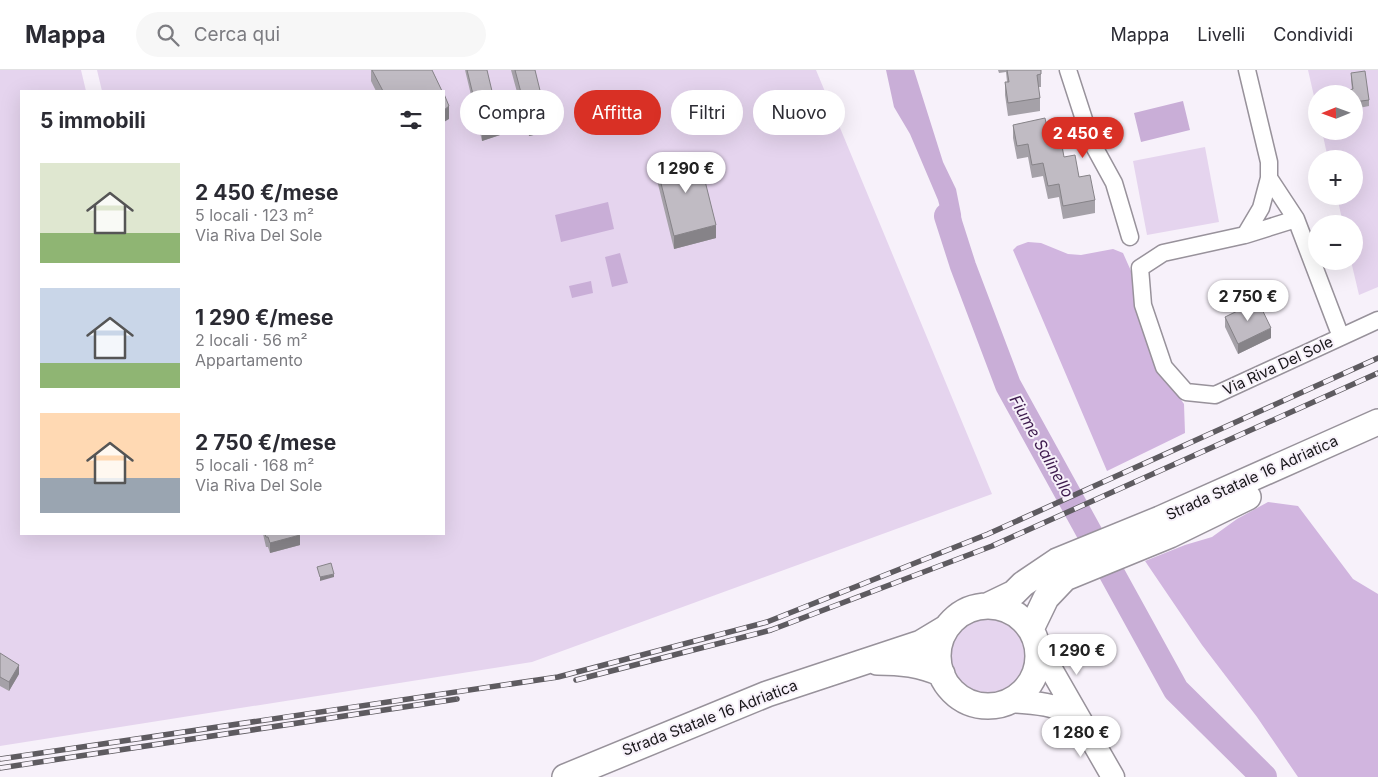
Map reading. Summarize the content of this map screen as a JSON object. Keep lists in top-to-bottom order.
{
  "streets": {
    "main road": ["Strada Statale 16 Adriatica"],
    "street": ["Via Riva Del Sole"]
  },
  "water": ["Fiume Salinello"],
  "north": "left",
  "page": {
    "header": "Mappa",
    "search": "Cerca qui",
    "nav": ["Mappa", "Livelli", "Condividi"],
    "map_buttons": ["+", "−"],
    "chip": [
      "Compra",
      "Affitta",
      "Filtri",
      "Nuovo"
    ],
    "heading": "5 immobili",
    "price": [
      "2 450 €",
      "1 290 €",
      "2 750 €",
      "1 290 €",
      "1 280 €"
    ],
    "list": [
      {
        "name": "2 450 €/mese",
        "note": "5 locali · 123 m² · Via Riva Del Sole"
      },
      {
        "name": "1 290 €/mese",
        "note": "2 locali · 56 m² · Appartamento"
      },
      {
        "name": "2 750 €/mese",
        "note": "5 locali · 168 m² · Via Riva Del Sole"
      }
    ]
  }
}
